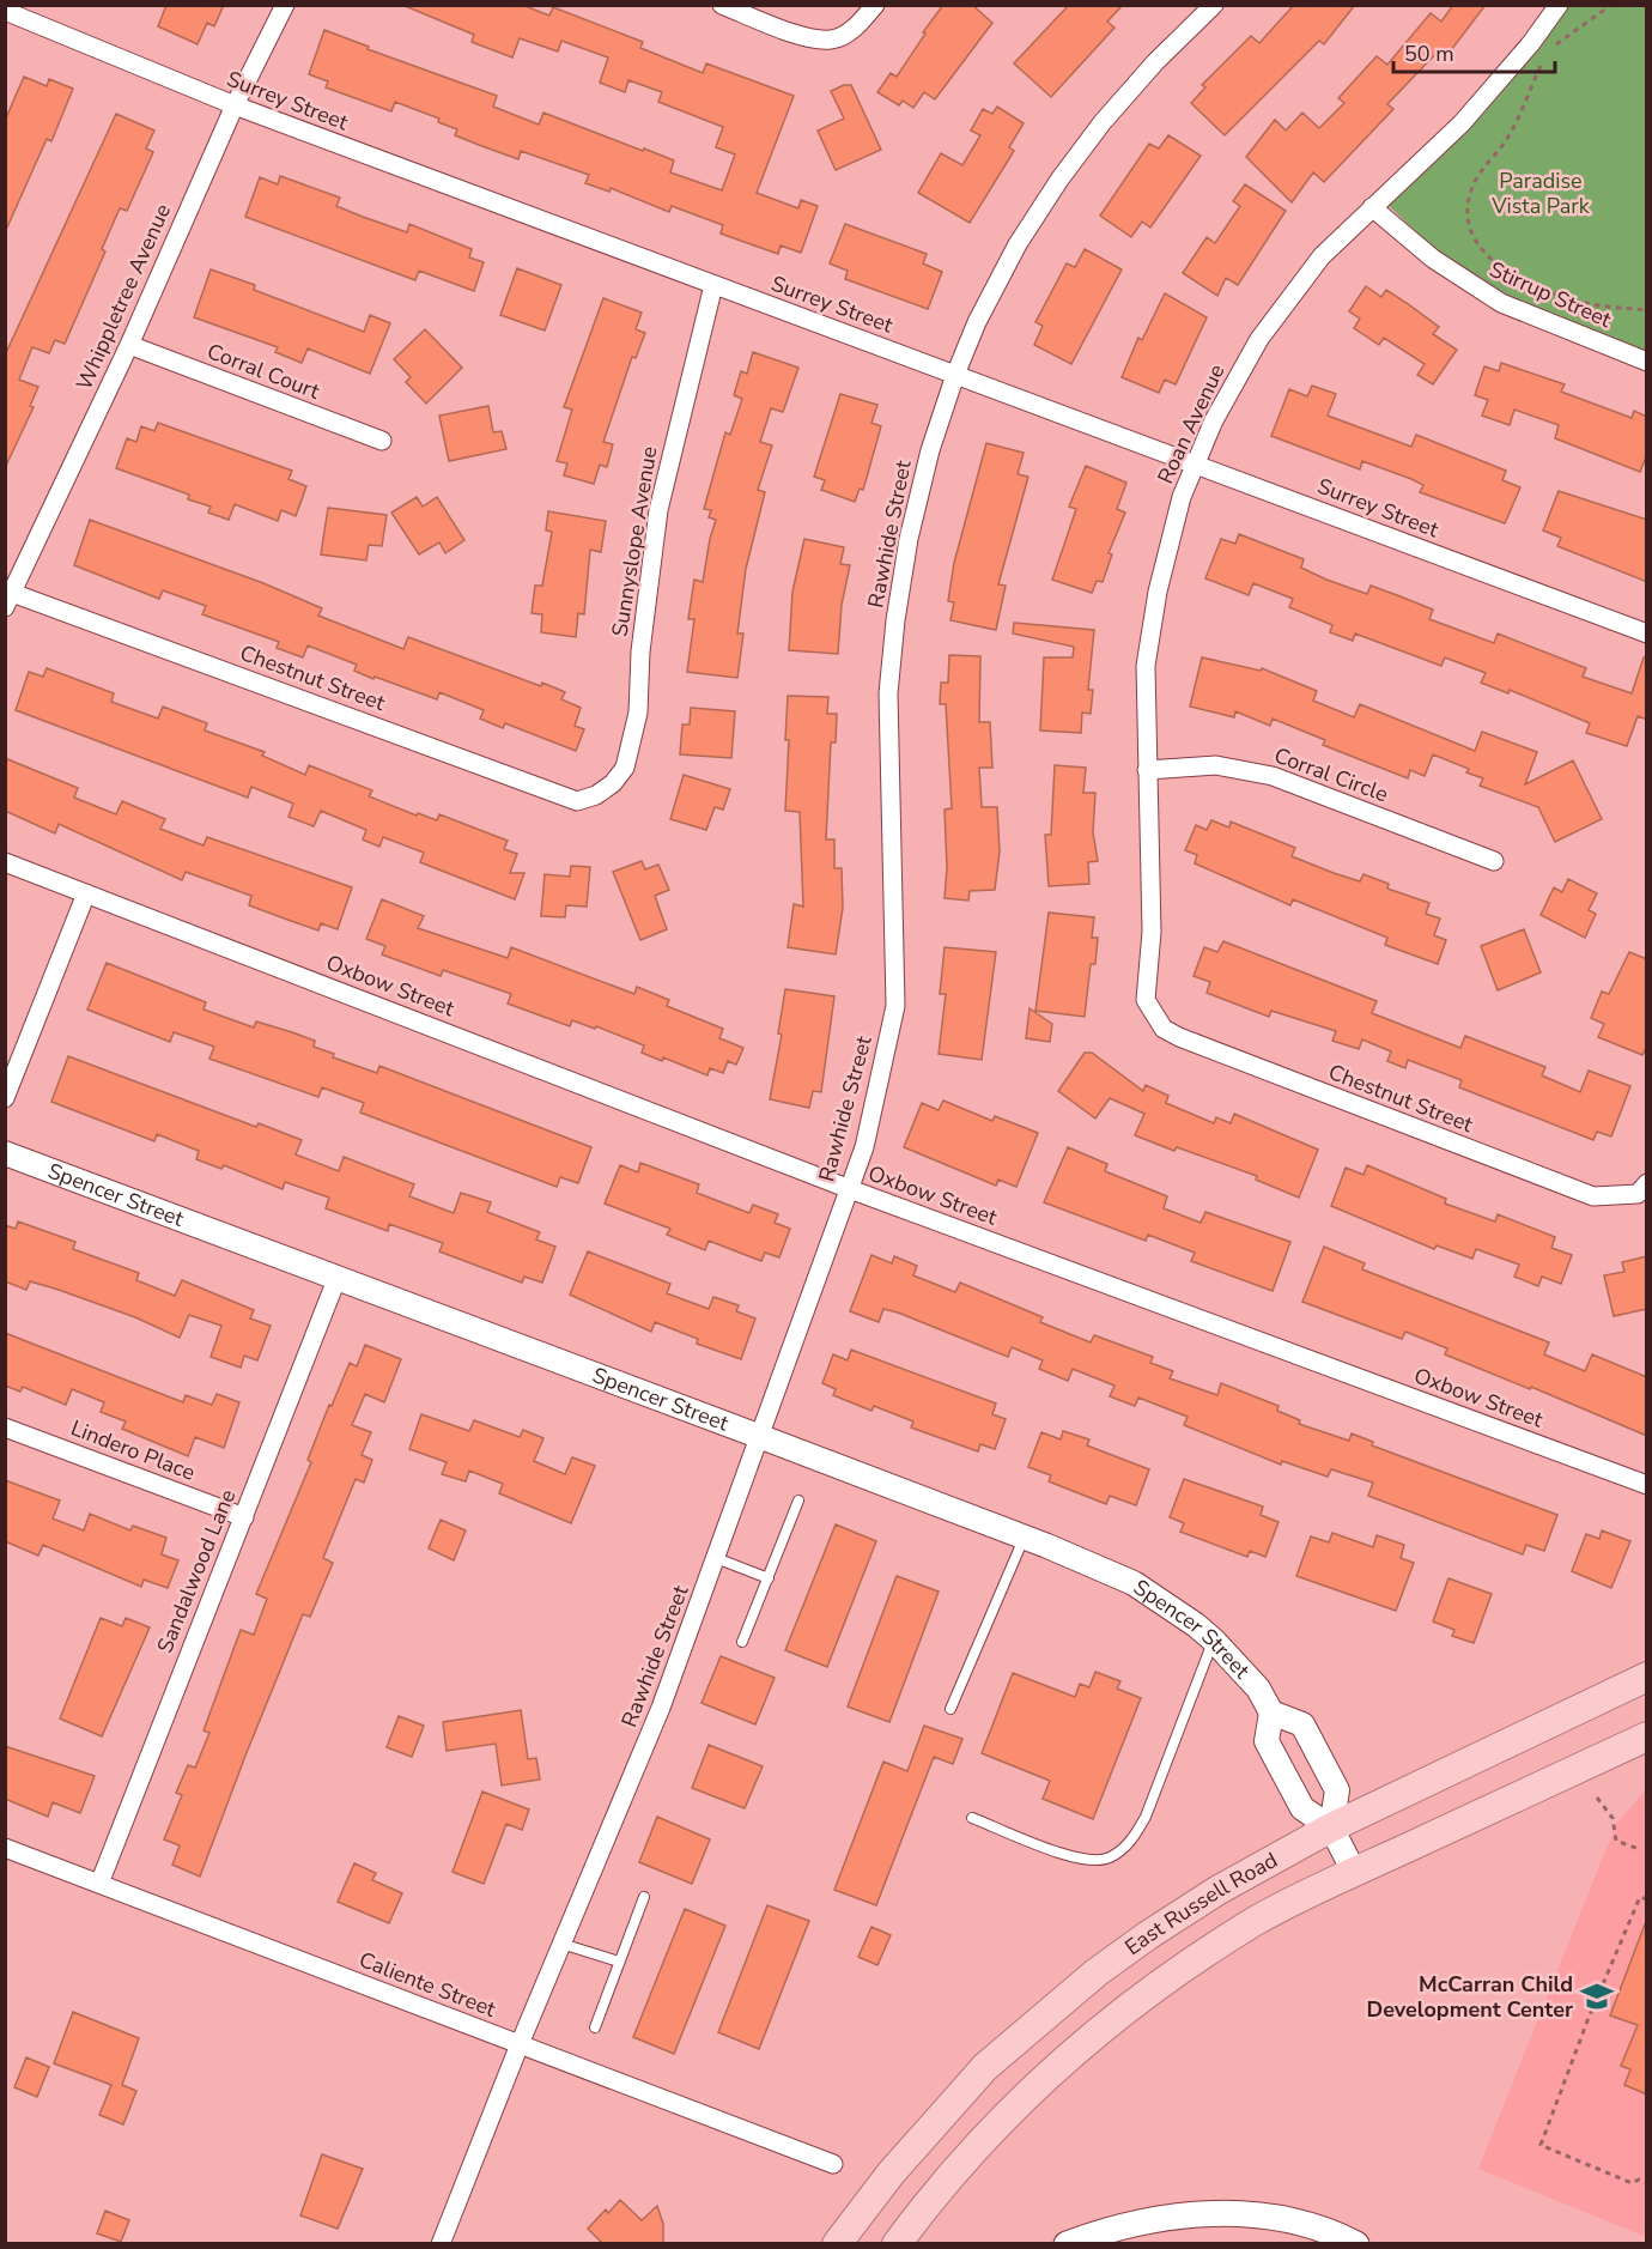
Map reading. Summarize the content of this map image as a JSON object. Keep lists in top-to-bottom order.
{
  "streets": {
    "main road": ["East Russell Road"],
    "street": [
      "Surrey Street",
      "Stirrup Street",
      "Whippletree Avenue",
      "Corral Court",
      "Roan Avenue",
      "Rawhide Street",
      "Sunnyslope Avenue",
      "Chestnut Street",
      "Corral Circle",
      "Oxbow Street",
      "Spencer Street",
      "Lindero Place",
      "Sandalwood Lane",
      "Caliente Street"
    ]
  },
  "crossings": [
    ["Surrey Street", "Whippletree Avenue"],
    ["Surrey Street", "Roan Avenue"],
    ["Surrey Street", "Rawhide Street"],
    ["Surrey Street", "Sunnyslope Avenue"],
    ["Stirrup Street", "Roan Avenue"],
    ["Whippletree Avenue", "Corral Court"],
    ["Whippletree Avenue", "Chestnut Street"],
    ["Roan Avenue", "Chestnut Street"],
    ["Roan Avenue", "Corral Circle"],
    ["Rawhide Street", "Oxbow Street"],
    ["Rawhide Street", "Spencer Street"],
    ["Rawhide Street", "Caliente Street"],
    ["Sunnyslope Avenue", "Chestnut Street"],
    ["Spencer Street", "Sandalwood Lane"],
    ["Lindero Place", "Sandalwood Lane"],
    ["Sandalwood Lane", "Caliente Street"]
  ],
  "parks": ["Paradise Vista Park"],
  "places": {
    "school or university": ["McCarran Child Development Center"]
  },
  "scale_bar": "50 m"
}
